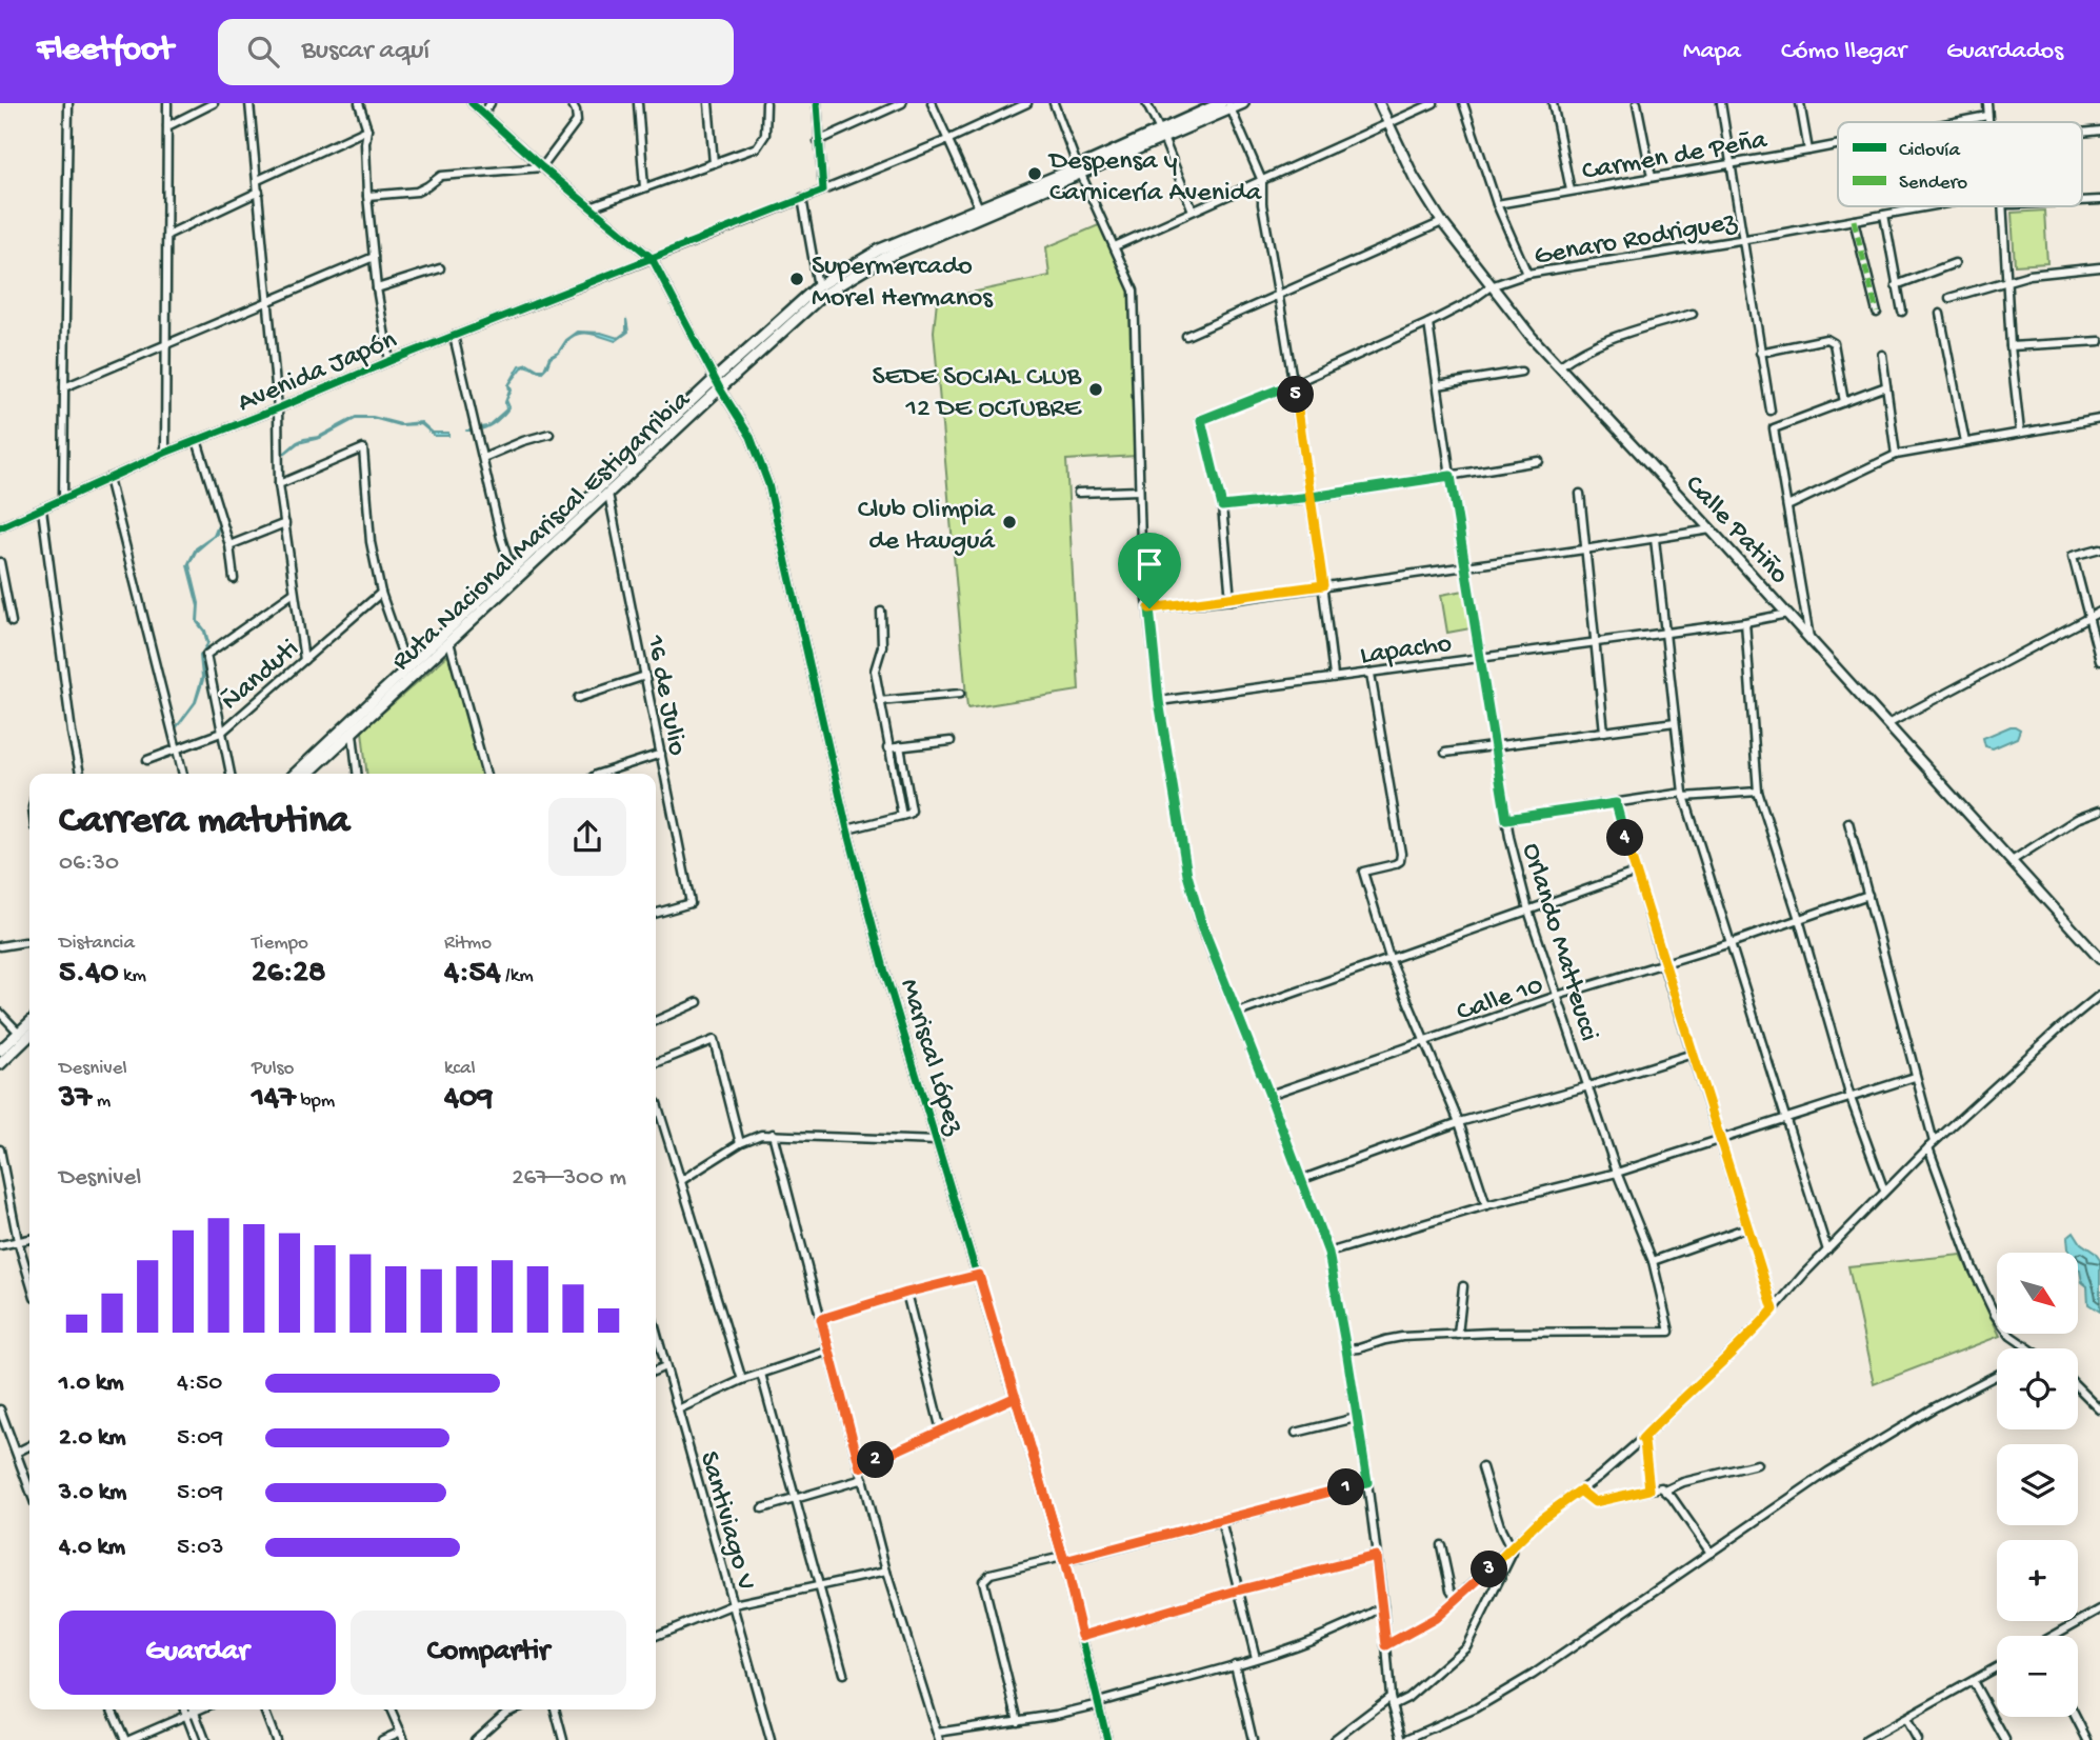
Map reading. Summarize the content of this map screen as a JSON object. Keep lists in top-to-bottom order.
{
  "streets": {
    "highway": ["Ruta Nacional Mariscal Estigarribia"],
    "main road": ["Calle Patiño"],
    "street": [
      "Carmen de Peña",
      "Genaro Rodriguez",
      "Avenida Japón",
      "Lapacho",
      "Ñanduti",
      "16 de Julio",
      "Orlando Matteucci",
      "Calle 10",
      "Mariscal López",
      "Santiviago V"
    ]
  },
  "crossings": [
    ["Genaro Rodriguez", "Calle Patiño"],
    ["Genaro Rodriguez", "Orlando Matteucci"],
    ["Avenida Japón", "Mariscal López"],
    ["Calle Patiño", "Lapacho"],
    ["Ruta Nacional Mariscal Estigarribia", "16 de Julio"],
    ["Ruta Nacional Mariscal Estigarribia", "Mariscal López"],
    ["Lapacho", "Orlando Matteucci"],
    ["Orlando Matteucci", "Calle 10"]
  ],
  "places": [
    "Despensa y Carnicería Avenida",
    "Supermercado Morel Hermanos",
    "SEDE SOCIAL CLUB 12 DE OCTUBRE",
    "Club Olimpia de Itauguá"
  ],
  "legend": ["Ciclovía", "Sendero"],
  "north": "bottom right",
  "page": {
    "header": "Fleetfoot",
    "search": "Buscar aquí",
    "nav": ["Mapa", "Cómo llegar", "Guardados"],
    "pins": [
      "5",
      "4",
      "2",
      "1",
      "3"
    ],
    "heading": ["Carrera matutina", "06:30"],
    "stats": [
      ["Distancia", "5.40 km"],
      ["Tiempo", "26:28"],
      ["Ritmo", "4:54 /km"],
      ["Desnivel", "37 m"],
      ["Pulso", "147 bpm"],
      ["kcal", "409"]
    ],
    "chart": ["Desnivel", "267–300 m"],
    "map_buttons": ["+", "−"],
    "list": [
      {
        "name": "1.0 km",
        "note": "4:50"
      },
      {
        "name": "2.0 km",
        "note": "5:09"
      },
      {
        "name": "3.0 km",
        "note": "5:09"
      },
      {
        "name": "4.0 km",
        "note": "5:03"
      }
    ],
    "buttons": ["Guardar", "Compartir"]
  }
}
